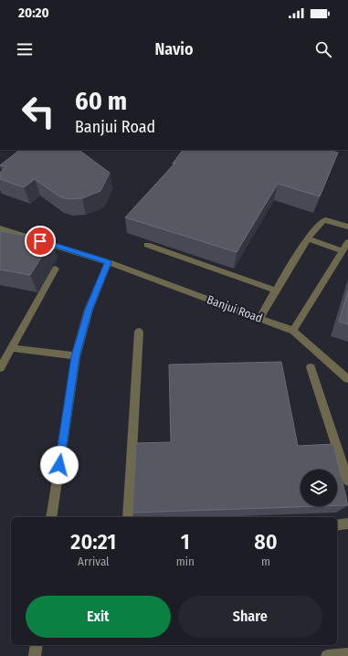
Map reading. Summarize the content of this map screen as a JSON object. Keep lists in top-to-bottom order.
{
  "streets": {
    "street": ["Banjui Road"]
  },
  "page": {
    "status": "20:20",
    "header": "Navio",
    "turn": ["60 m", "Banjui Road"],
    "eta": [
      "20:21",
      "Arrival",
      "1",
      "min",
      "80",
      "m"
    ],
    "buttons": ["Exit", "Share"]
  }
}
